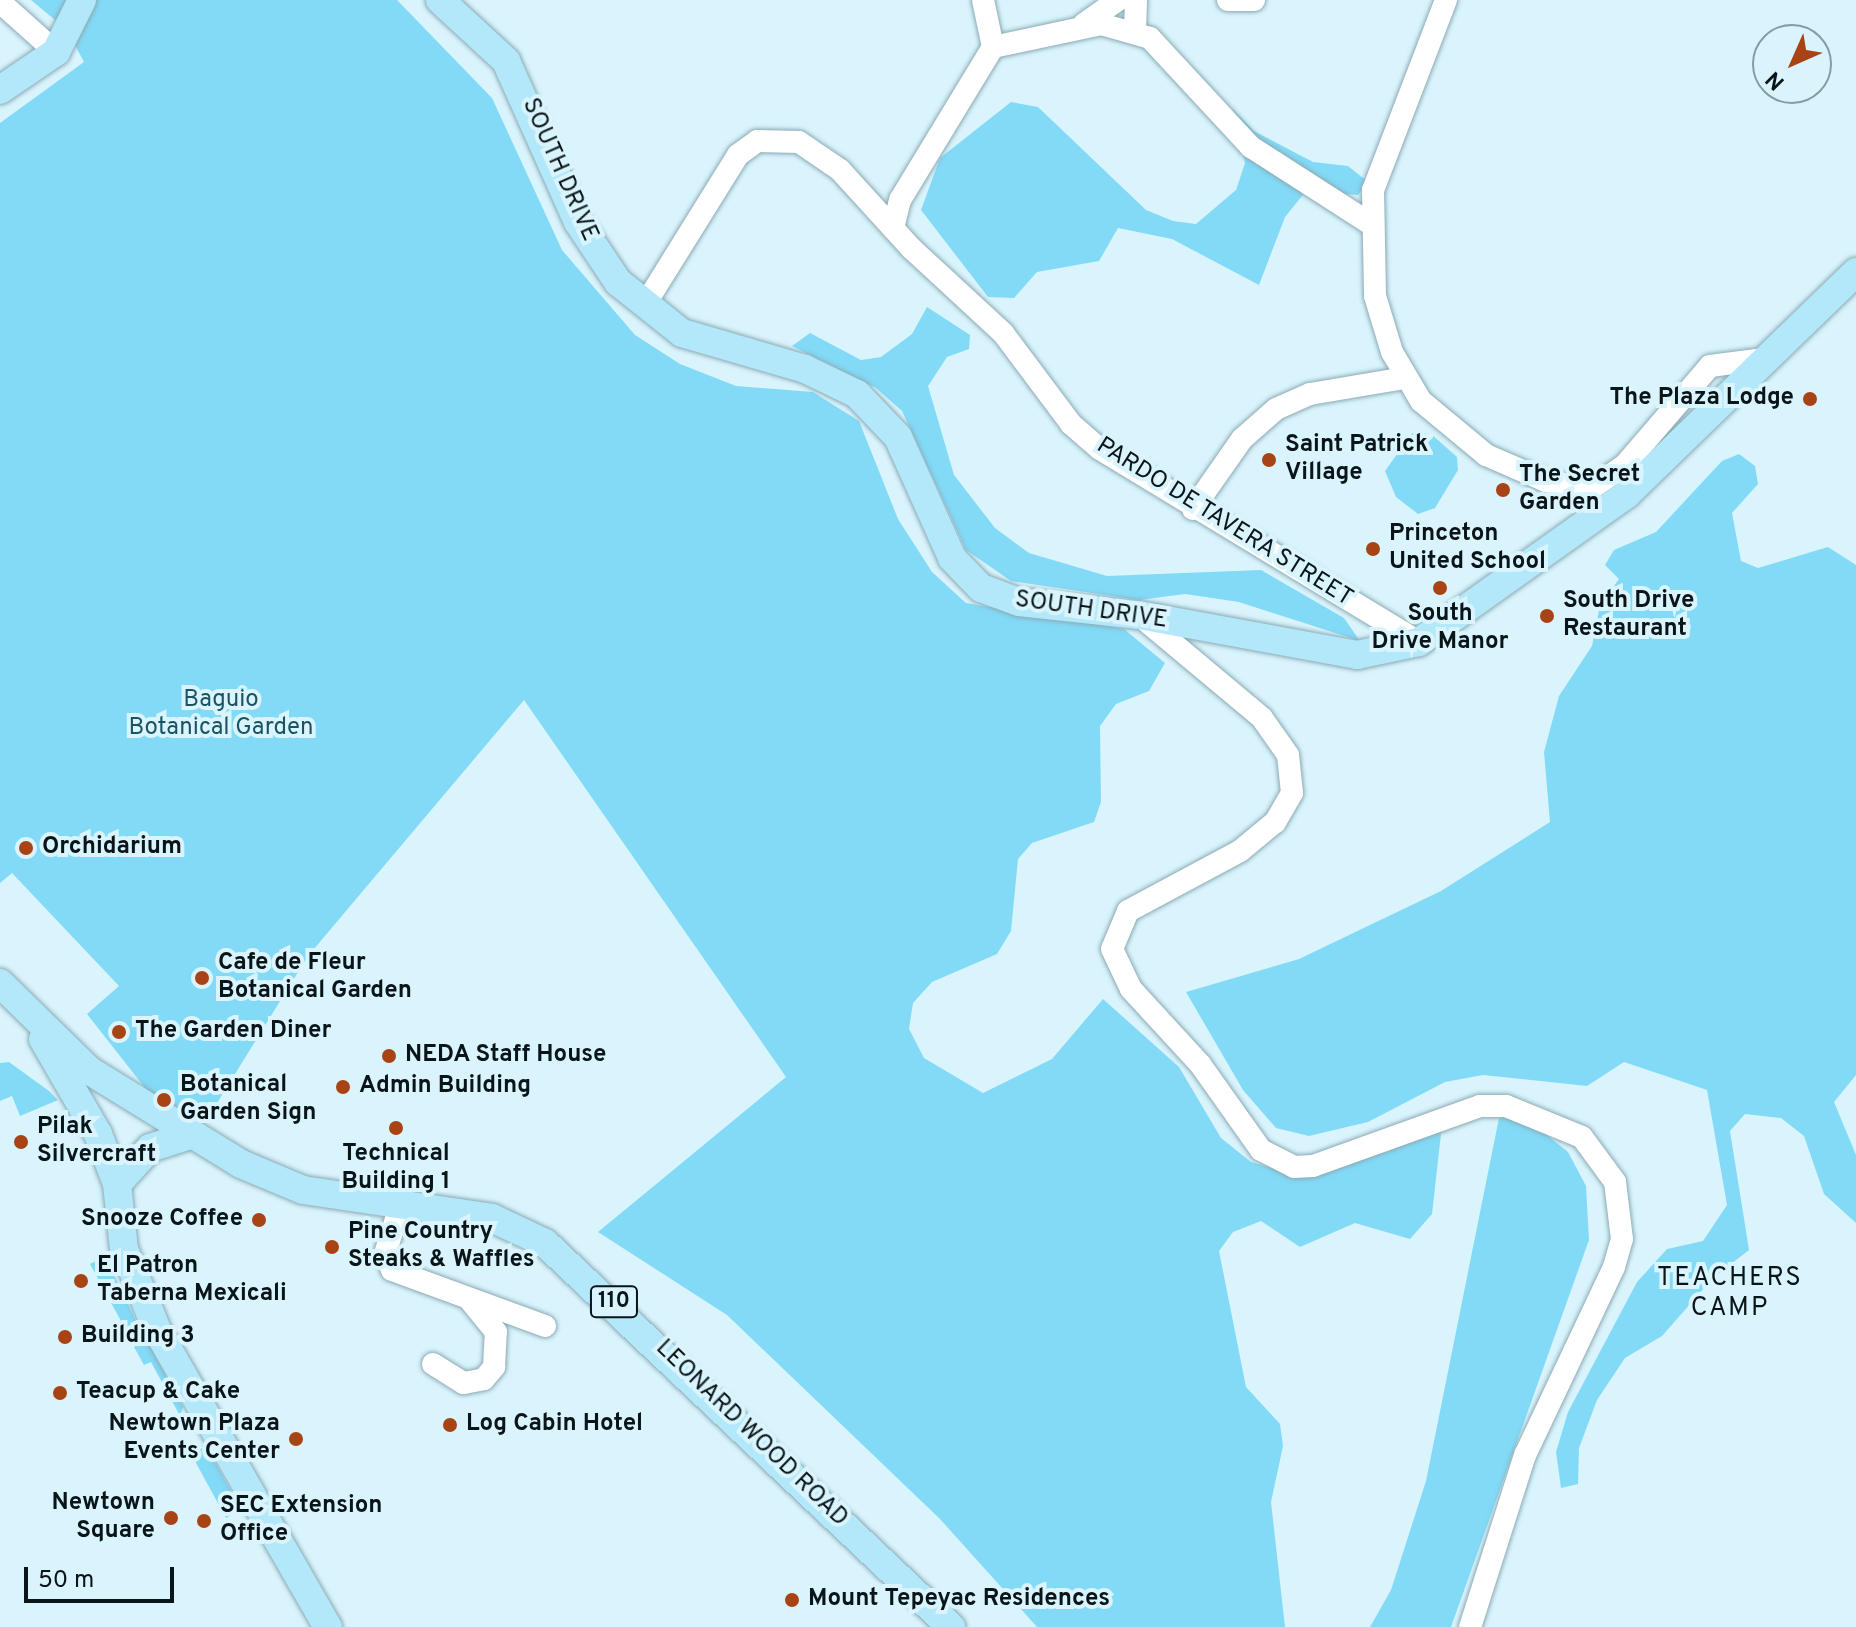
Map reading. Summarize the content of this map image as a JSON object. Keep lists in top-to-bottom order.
{
  "streets": {
    "main road": ["SOUTH DRIVE", "110", "LEONARD WOOD ROAD"],
    "street": ["PARDO DE TAVERA STREET"]
  },
  "crossings": [
    ["SOUTH DRIVE", "PARDO DE TAVERA STREET"]
  ],
  "districts": ["TEACHERS CAMP"],
  "parks": ["Baguio Botanical Garden"],
  "places": [
    "The Plaza Lodge",
    "Saint Patrick Village",
    "The Secret Garden",
    "Princeton United School",
    "South Drive Manor",
    "South Drive Restaurant",
    "Orchidarium",
    "Cafe de Fleur Botanical Garden",
    "The Garden Diner",
    "NEDA Staff House",
    "Admin Building",
    "Botanical Garden Sign",
    "Technical Building 1",
    "Pilak Silvercraft",
    "Snooze Coffee",
    "Pine Country Steaks & Waffles",
    "El Patron Taberna Mexicali",
    "Building 3",
    "Teacup & Cake",
    "Log Cabin Hotel",
    "Newtown Plaza Events Center",
    "Newtown Square",
    "SEC Extension Office",
    "Mount Tepeyac Residences"
  ],
  "scale_bar": "50 m",
  "north": "bottom left"
}
